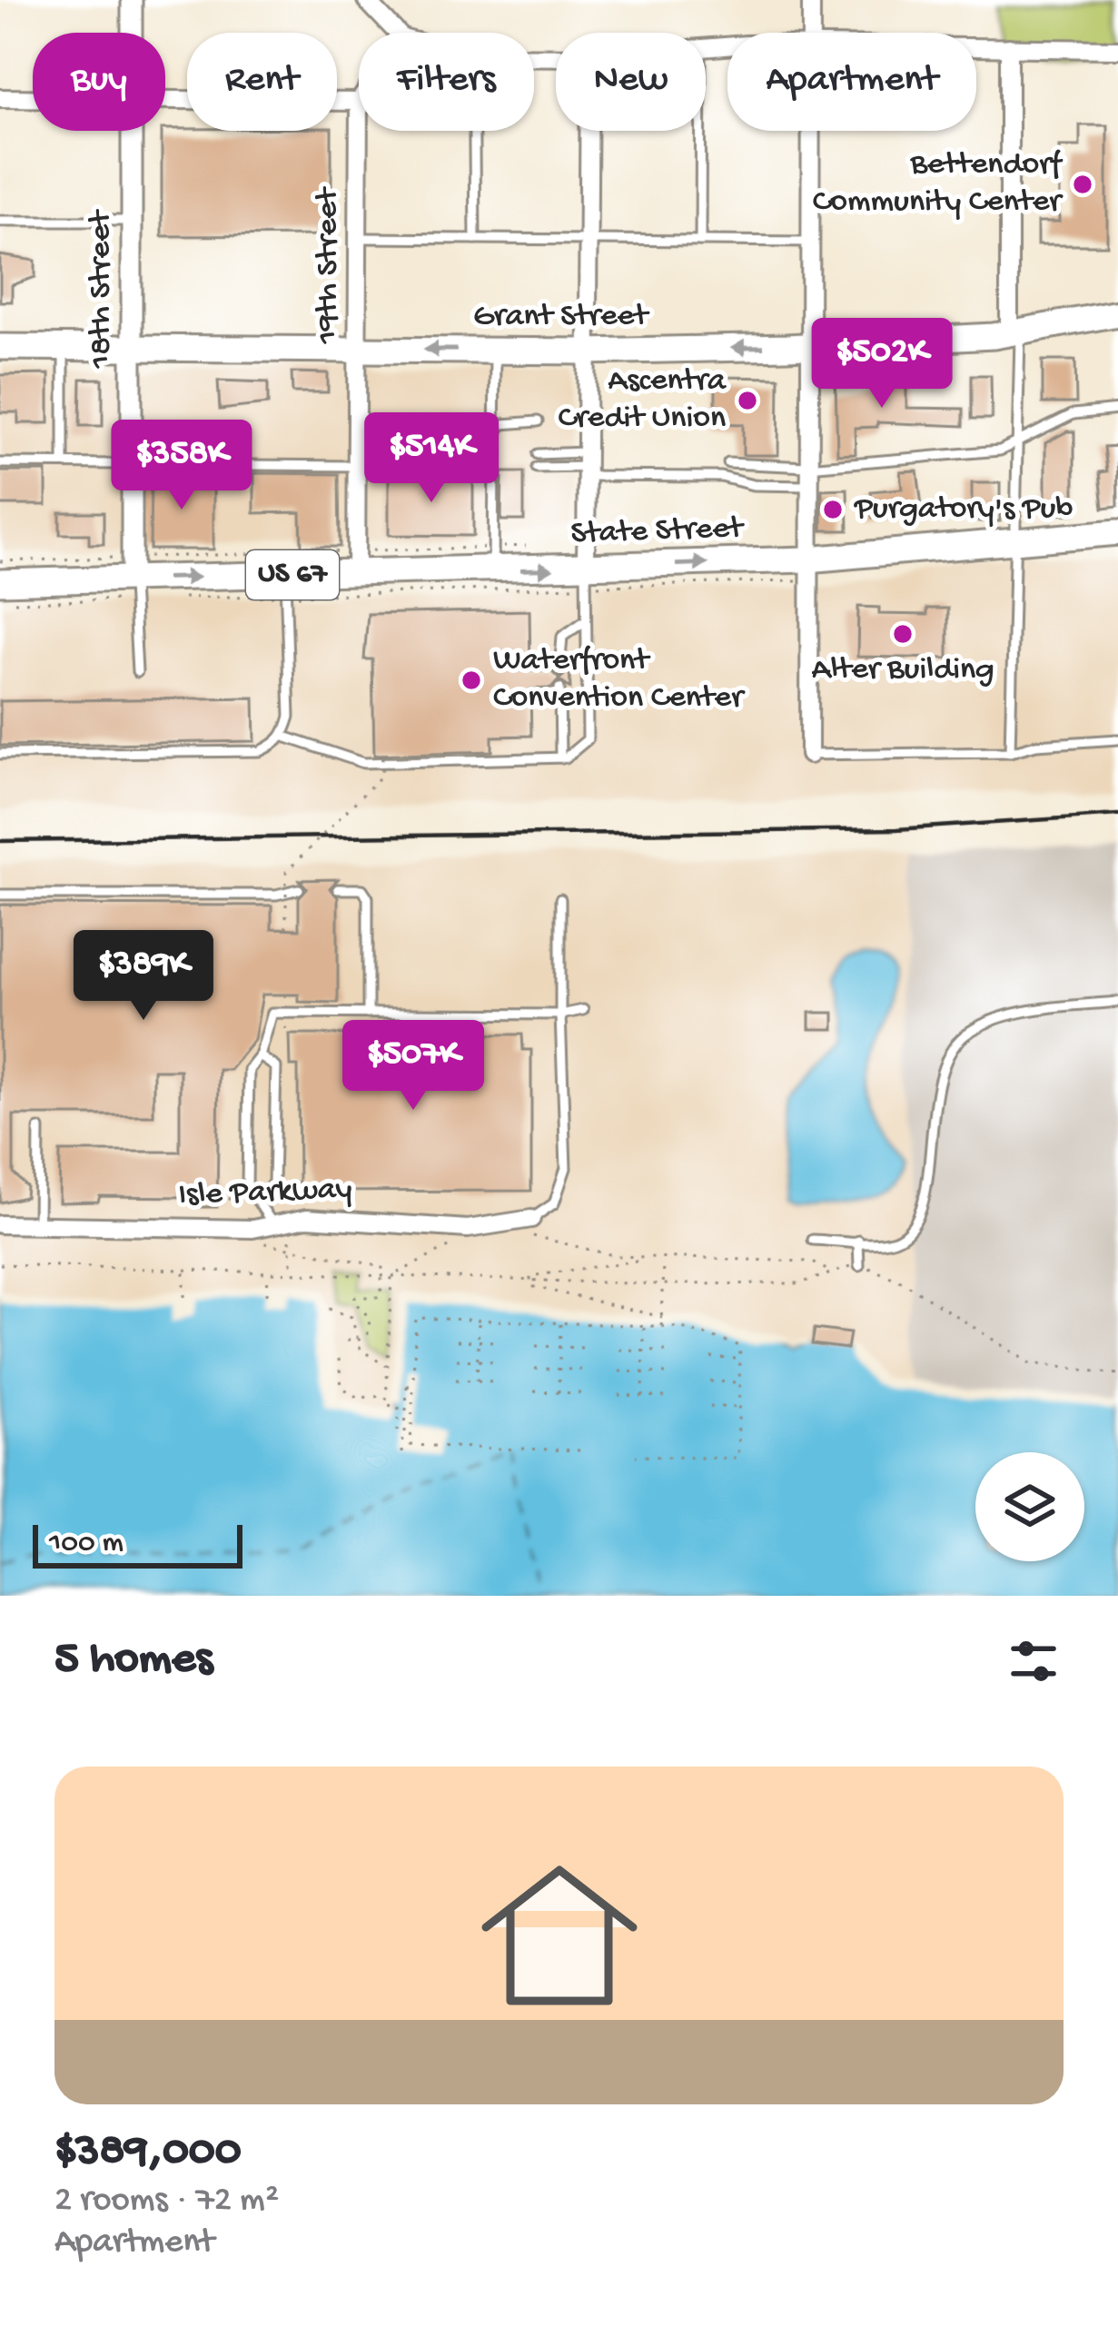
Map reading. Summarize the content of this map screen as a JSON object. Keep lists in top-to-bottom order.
{
  "streets": {
    "main road": ["Grant Street", "State Street", "US 67"],
    "street": ["19th Street", "18th Street", "Isle Parkway"]
  },
  "crossings": [
    ["19th Street", "Grant Street"],
    ["19th Street", "State Street"],
    ["18th Street", "Grant Street"],
    ["18th Street", "State Street"]
  ],
  "one_way": ["State Street"],
  "places": [
    "Bettendorf Community Center",
    "Ascentra Credit Union",
    "Purgatory's Pub",
    "Alter Building",
    "Waterfront Convention Center"
  ],
  "scale_bar": "100 m",
  "page": {
    "chip": [
      "Buy",
      "Rent",
      "Filters",
      "New",
      "Apartment"
    ],
    "price": [
      "$502K",
      "$514K",
      "$358K",
      "$389K",
      "$507K"
    ],
    "scale": "100 m",
    "heading": "5 homes",
    "list": [
      {
        "name": "$389,000",
        "note": "2 rooms · 72 m² · Apartment"
      }
    ]
  }
}
